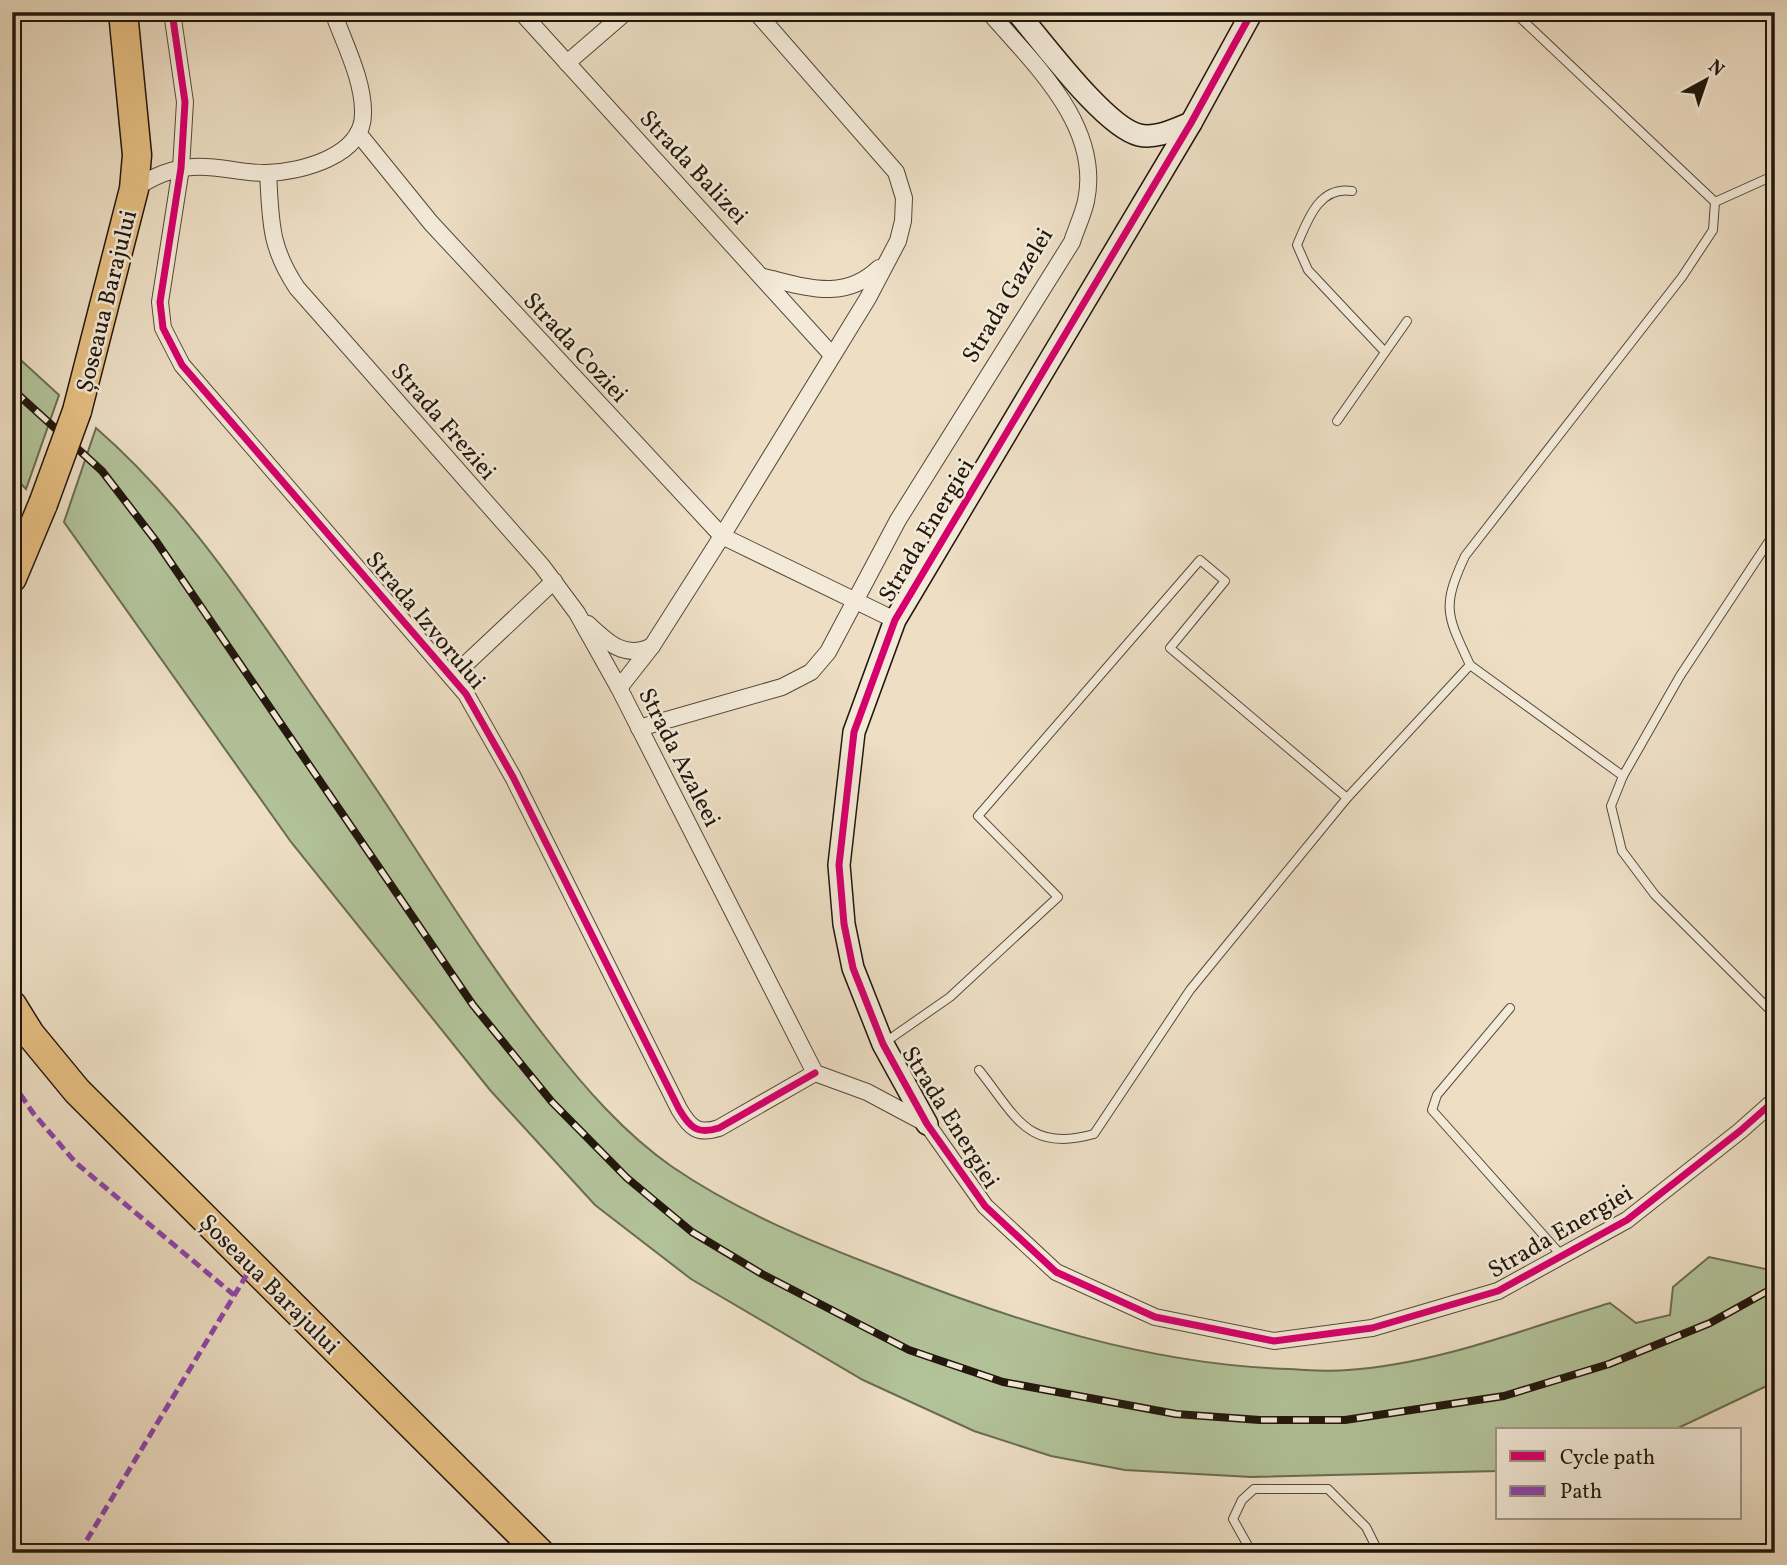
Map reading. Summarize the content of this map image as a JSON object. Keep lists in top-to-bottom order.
{
  "streets": {
    "highway": ["Șoseaua Barajului"],
    "street": [
      "Strada Balizei",
      "Strada Gazelei",
      "Strada Coziei",
      "Strada Freziei",
      "Strada Energiei",
      "Strada Izvorului",
      "Strada Azaleei"
    ]
  },
  "crossings": [
    ["Strada Balizei", "Strada Azaleei"],
    ["Strada Gazelei", "Strada Coziei"],
    ["Strada Gazelei", "Strada Azaleei"],
    ["Strada Coziei", "Strada Energiei"],
    ["Strada Coziei", "Strada Azaleei"],
    ["Strada Freziei", "Strada Azaleei"],
    ["Strada Izvorului", "Strada Azaleei"]
  ],
  "legend": ["Cycle path", "Path"],
  "north": "top right"
}
